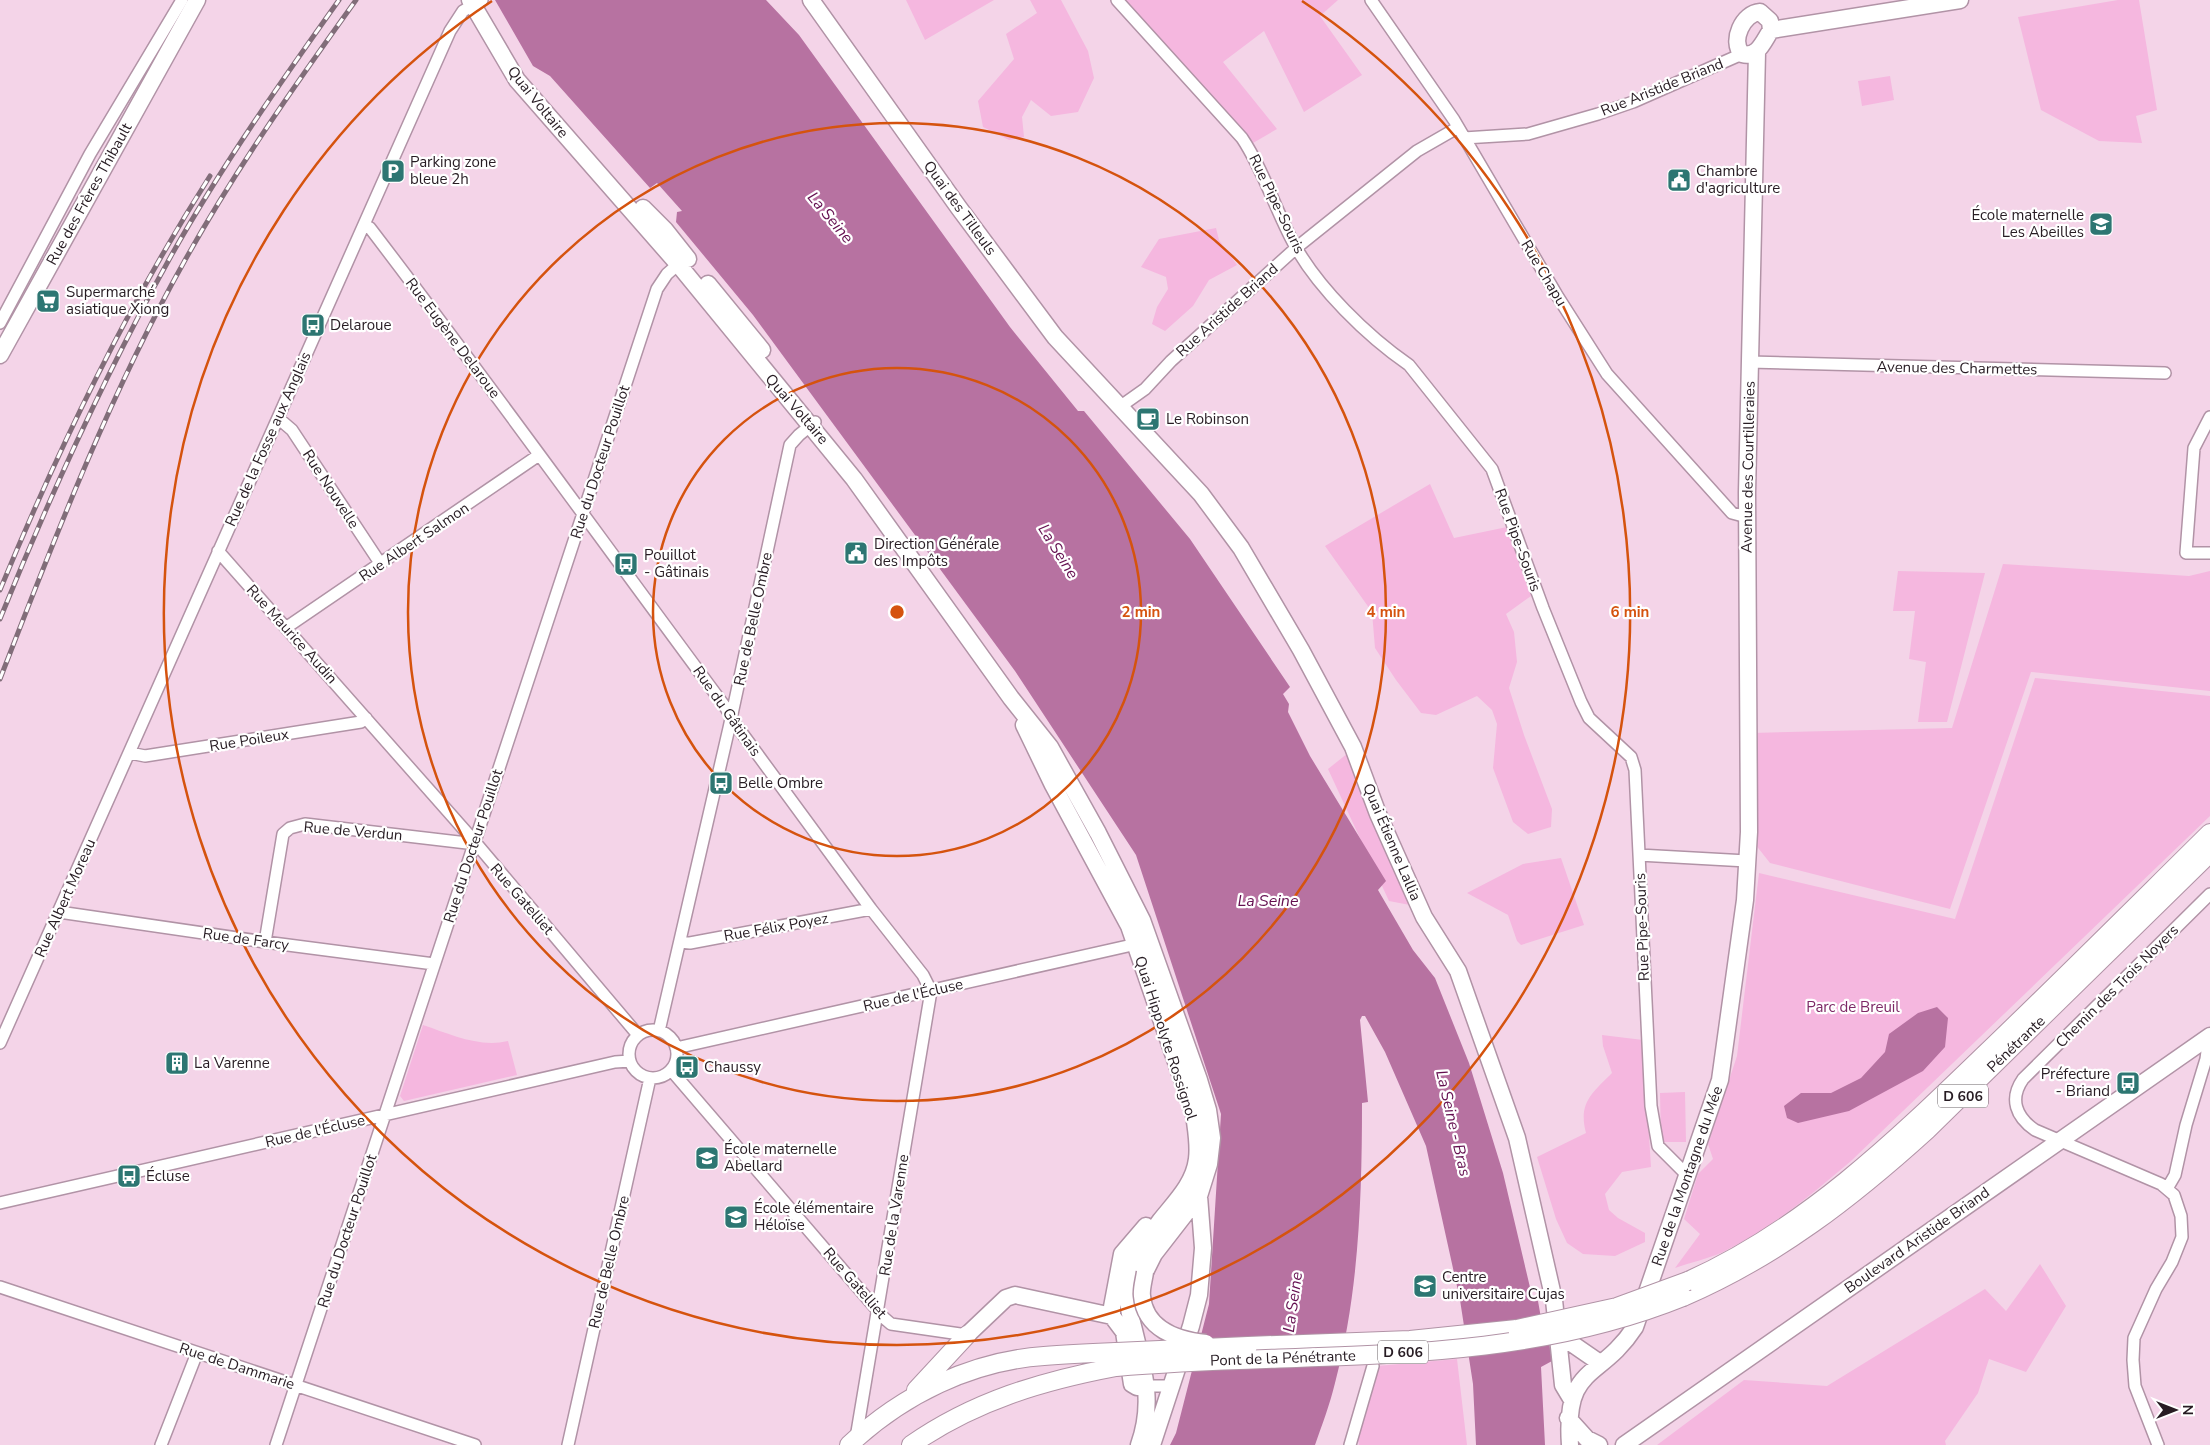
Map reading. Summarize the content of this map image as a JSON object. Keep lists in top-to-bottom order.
{
  "streets": {
    "main road": ["Pénétrante", "D 606", "Pont de la Pénétrante"],
    "street": [
      "Rue Aristide Briand",
      "Quai Voltaire",
      "Rue des Frères Thibault",
      "Rue Pipe-Souris",
      "Quai des Tilleuls",
      "Rue Chapu",
      "Rue Eugène Delaroue",
      "Avenue des Charmettes",
      "Rue de la Fosse aux Anglais",
      "Rue du Docteur Pouillot",
      "Avenue des Courtilleraies",
      "Rue Nouvelle",
      "Rue Albert Salmon",
      "Rue de Belle Ombre",
      "Rue Maurice Audin",
      "Rue du Gâtinais",
      "Rue Poileux",
      "Rue de Verdun",
      "Quai Étienne Lallia",
      "Rue Albert Moreau",
      "Rue Gatelliet",
      "Rue Félix Poyez",
      "Rue de Farcy",
      "Chemin des Trois Noyers",
      "Rue de l'Écluse",
      "Quai Hippolyte Rossignol",
      "Rue de la Montagne du Mée",
      "Rue de la Varenne",
      "Boulevard Aristide Briand",
      "Rue de Dammarie"
    ]
  },
  "crossings": [
    ["Rue Aristide Briand", "Rue Pipe-Souris"],
    ["Rue Aristide Briand", "Quai des Tilleuls"],
    ["Rue Aristide Briand", "Rue Chapu"],
    ["Rue Aristide Briand", "Avenue des Courtilleraies"],
    ["Rue Aristide Briand", "Quai Étienne Lallia"],
    ["Quai Voltaire", "Rue de la Fosse aux Anglais"],
    ["Quai Voltaire", "Rue du Docteur Pouillot"],
    ["Quai Voltaire", "Rue de Belle Ombre"],
    ["Quai Voltaire", "Quai Hippolyte Rossignol"],
    ["Rue Pipe-Souris", "Rue de la Montagne du Mée"],
    ["Quai des Tilleuls", "Quai Étienne Lallia"],
    ["Rue Chapu", "Avenue des Courtilleraies"],
    ["Rue Eugène Delaroue", "Rue de la Fosse aux Anglais"],
    ["Rue Eugène Delaroue", "Rue Albert Salmon"],
    ["Rue Eugène Delaroue", "Rue du Gâtinais"],
    ["Avenue des Charmettes", "Avenue des Courtilleraies"],
    ["Rue de la Fosse aux Anglais", "Rue Nouvelle"],
    ["Rue de la Fosse aux Anglais", "Rue Maurice Audin"],
    ["Rue de la Fosse aux Anglais", "Rue Poileux"],
    ["Rue de la Fosse aux Anglais", "Rue Albert Moreau"],
    ["Rue du Docteur Pouillot", "Rue du Gâtinais"],
    ["Rue du Docteur Pouillot", "Rue de Verdun"],
    ["Rue du Docteur Pouillot", "Rue Gatelliet"],
    ["Rue du Docteur Pouillot", "Rue de Farcy"],
    ["Rue du Docteur Pouillot", "Rue de l'Écluse"],
    ["Rue du Docteur Pouillot", "Rue de Dammarie"],
    ["Avenue des Courtilleraies", "Rue de la Montagne du Mée"],
    ["Rue Nouvelle", "Rue Albert Salmon"],
    ["Rue Albert Salmon", "Rue Maurice Audin"],
    ["Rue Albert Salmon", "Rue du Gâtinais"],
    ["Rue de Belle Ombre", "Rue du Gâtinais"],
    ["Rue de Belle Ombre", "Rue Gatelliet"],
    ["Rue de Belle Ombre", "Rue Félix Poyez"],
    ["Rue de Belle Ombre", "Rue de l'Écluse"],
    ["Rue Maurice Audin", "Rue Poileux"],
    ["Rue Maurice Audin", "Rue Gatelliet"],
    ["Rue du Gâtinais", "Rue Félix Poyez"],
    ["Rue du Gâtinais", "Rue de l'Écluse"],
    ["Rue du Gâtinais", "Rue de la Varenne"],
    ["Rue Poileux", "Rue Albert Moreau"],
    ["Rue Poileux", "Rue Gatelliet"],
    ["Rue de Verdun", "Rue Gatelliet"],
    ["Rue de Verdun", "Rue de Farcy"],
    ["Quai Étienne Lallia", "Rue de la Montagne du Mée"],
    ["Rue Albert Moreau", "Rue de Farcy"],
    ["Rue Gatelliet", "Rue de l'Écluse"],
    ["Rue Gatelliet", "Rue de la Varenne"],
    ["Chemin des Trois Noyers", "Boulevard Aristide Briand"],
    ["Rue de l'Écluse", "Quai Hippolyte Rossignol"],
    ["Rue de l'Écluse", "Rue de la Varenne"],
    ["Pénétrante", "Pont de la Pénétrante"],
    ["D 606", "Rue de la Varenne"],
    ["D 606", "Pont de la Pénétrante"]
  ],
  "water": ["La Seine", "La Seine - Bras"],
  "parks": ["Parc de Breuil"],
  "places": {
    "parking": ["Parking zone bleue 2h"],
    "public building": ["Chambre d'agriculture", "Direction Générale des Impôts"],
    "school or university": [
      "École maternelle Les Abeilles",
      "École maternelle Abellard",
      "École élémentaire Héloïse",
      "Centre universitaire Cujas"
    ],
    "supermarket": ["Supermarché asiatique Xiong"],
    "bus stop": [
      "Delaroue",
      "Pouillot - Gâtinais",
      "Belle Ombre",
      "Chaussy",
      "Préfecture - Briand",
      "Écluse"
    ],
    "cafe": ["Le Robinson"],
    "building": ["La Varenne"]
  },
  "north": "right",
  "rings": ["2 min", "4 min", "6 min"]
}
